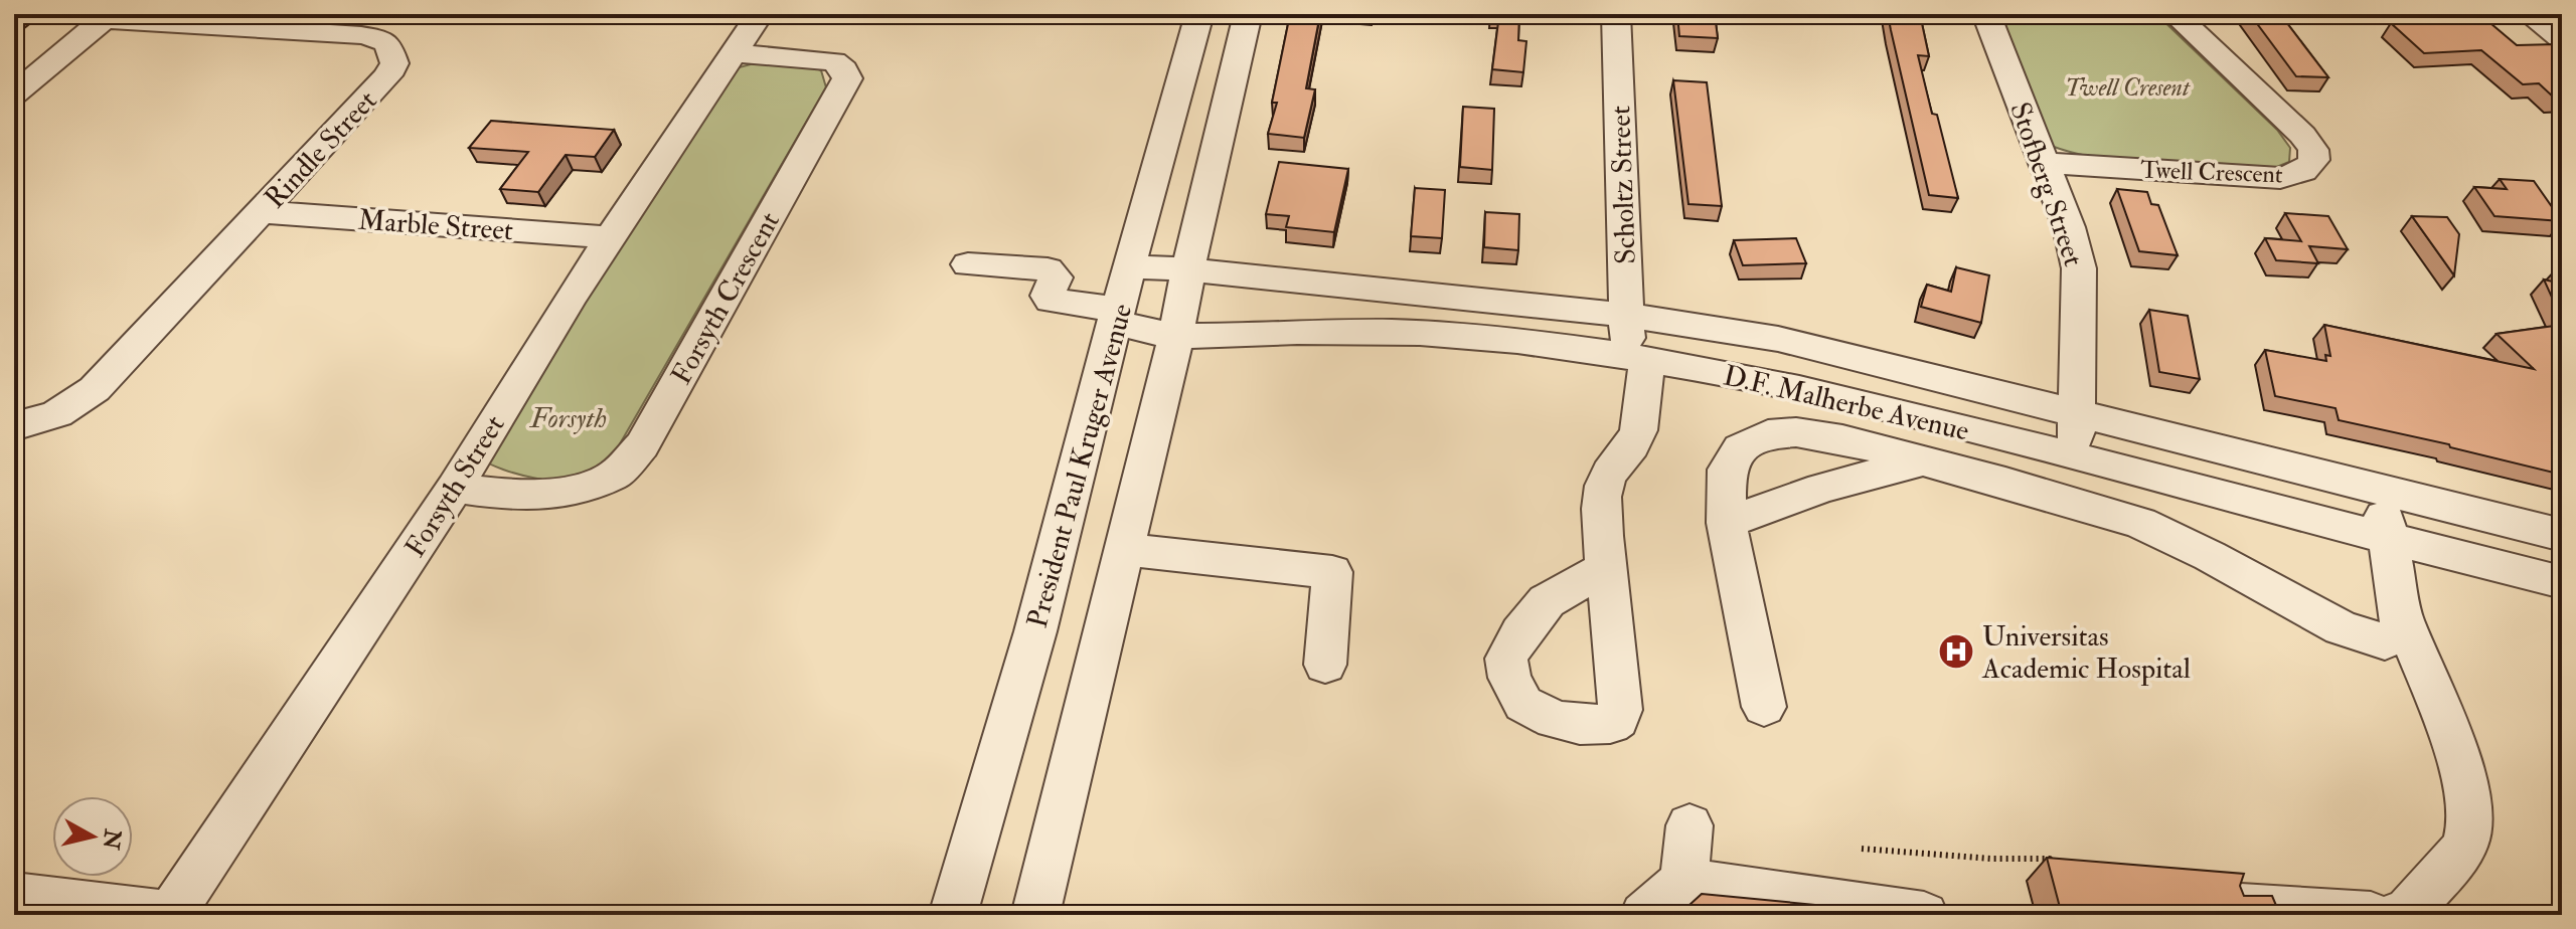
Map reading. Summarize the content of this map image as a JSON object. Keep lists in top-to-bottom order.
{
  "streets": {
    "street": [
      "Rindle Street",
      "Twell Crescent",
      "Stofberg Street",
      "Scholtz Street",
      "Marble Street",
      "Forsyth Crescent",
      "D.F. Malherbe Avenue",
      "President Paul Kruger Avenue",
      "Forsyth Street"
    ]
  },
  "crossings": [
    ["Rindle Street", "Marble Street"],
    ["Twell Crescent", "Stofberg Street"],
    ["Stofberg Street", "D.F. Malherbe Avenue"],
    ["Scholtz Street", "D.F. Malherbe Avenue"],
    ["Marble Street", "Forsyth Street"],
    ["Forsyth Crescent", "Forsyth Street"],
    ["D.F. Malherbe Avenue", "President Paul Kruger Avenue"]
  ],
  "parks": ["Twell Cresent", "Forsyth"],
  "places": {
    "hospital": ["Universitas Academic Hospital"]
  },
  "north": "right"
}
